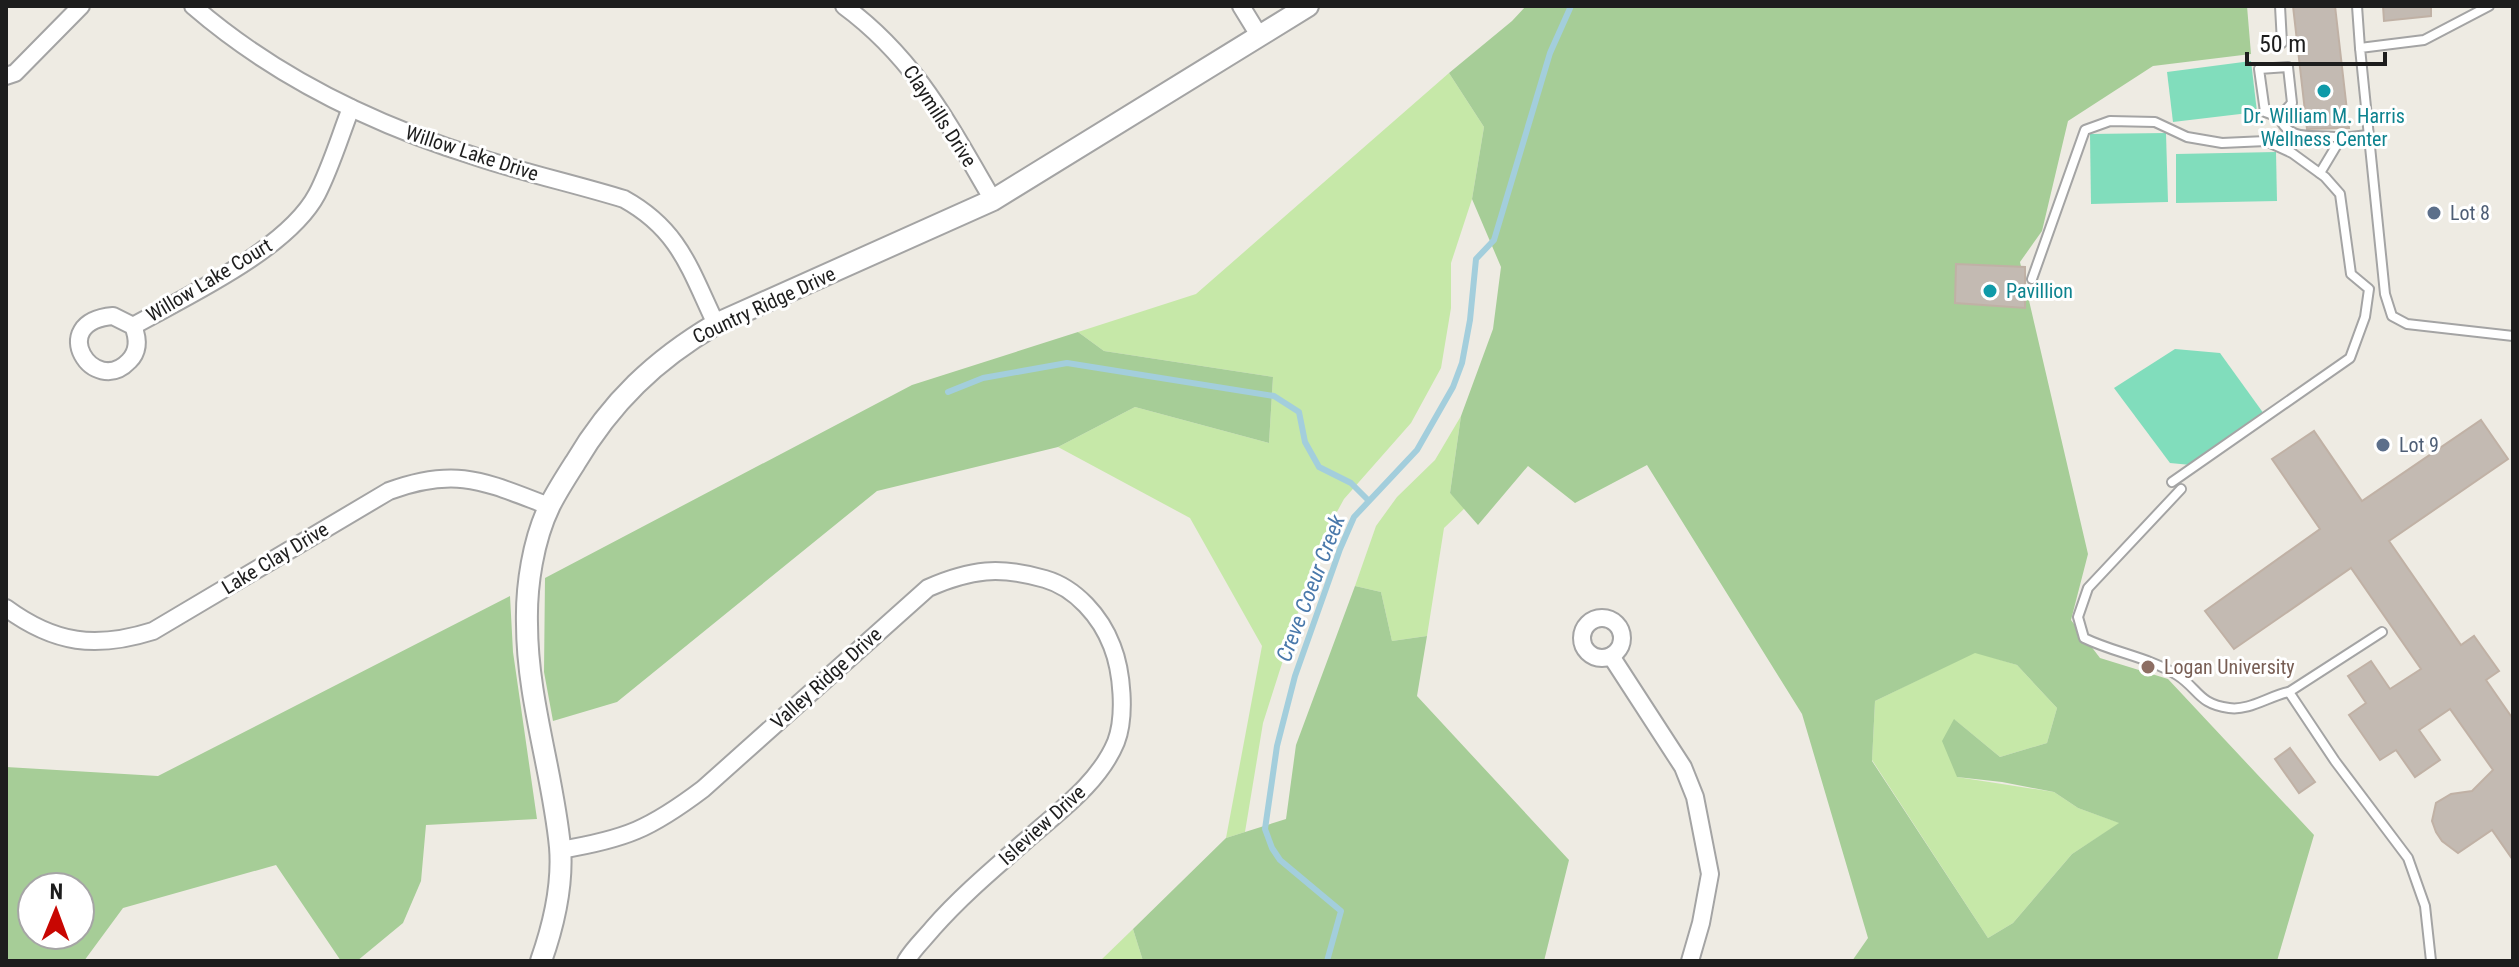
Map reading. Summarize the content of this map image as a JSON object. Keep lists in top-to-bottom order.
{
  "streets": {
    "street": [
      "Claymills Drive",
      "Willow Lake Drive",
      "Willow Lake Court",
      "Country Ridge Drive",
      "Lake Clay Drive",
      "Valley Ridge Drive",
      "Isleview Drive"
    ]
  },
  "crossings": [
    ["Claymills Drive", "Country Ridge Drive"],
    ["Willow Lake Drive", "Willow Lake Court"],
    ["Willow Lake Drive", "Country Ridge Drive"],
    ["Country Ridge Drive", "Lake Clay Drive"],
    ["Country Ridge Drive", "Valley Ridge Drive"],
    ["Valley Ridge Drive", "Isleview Drive"]
  ],
  "water": ["Creve Coeur Creek"],
  "places": [
    "Dr. William M. Harris Wellness Center",
    "Lot 8",
    "Pavillion",
    "Lot 9",
    "Logan University"
  ],
  "scale_bar": "50 m",
  "north": "top"
}
